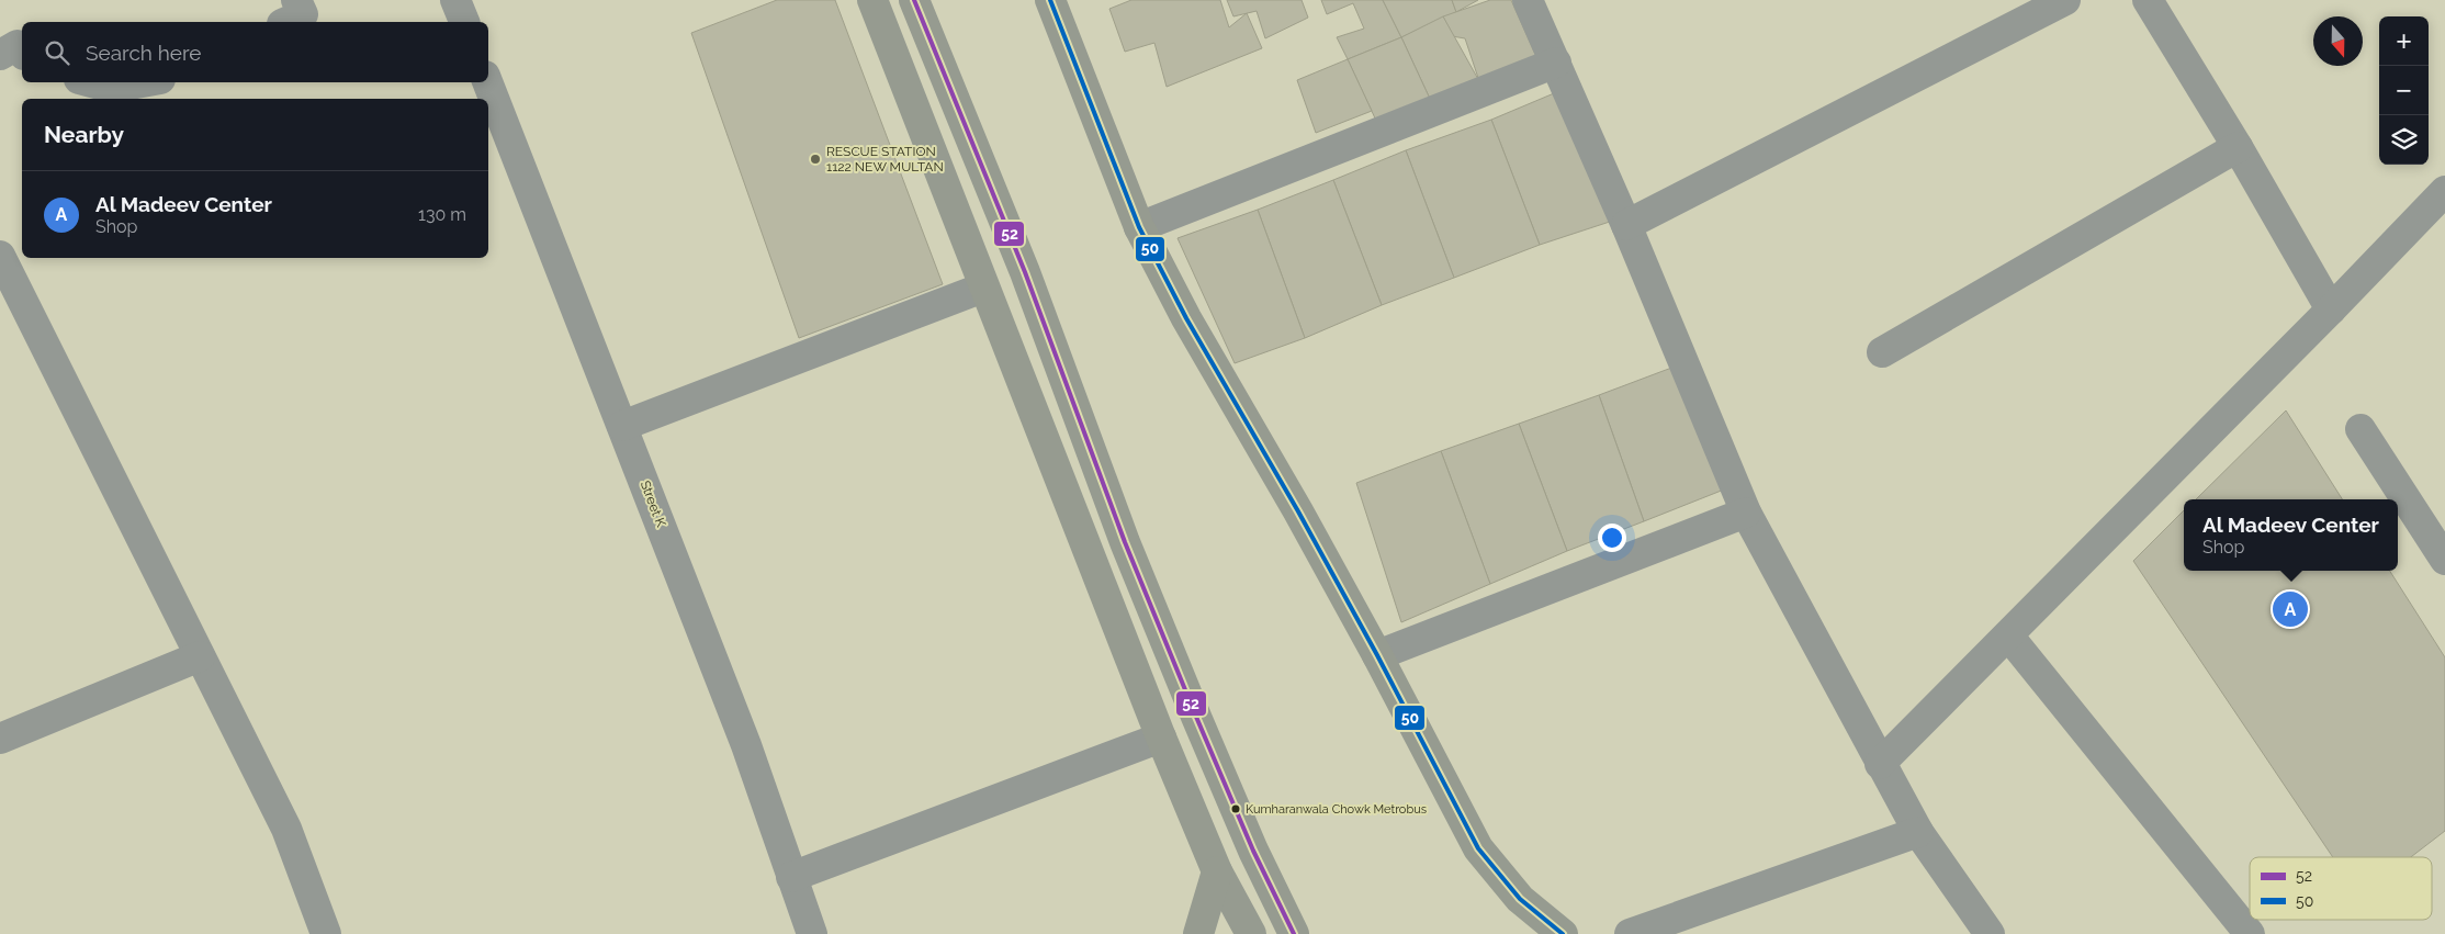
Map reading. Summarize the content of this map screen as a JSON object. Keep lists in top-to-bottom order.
{
  "streets": {
    "street": ["Street K"]
  },
  "places": ["RESCUE STATION 1122 NEW MULTAN", "Kumharanwala Chowk Metrobus"],
  "lines": ["transit line 52", "transit line 50"],
  "legend": ["52", "50"],
  "north": "bottom",
  "page": {
    "map_buttons": ["+", "−"],
    "search": "Search here",
    "heading": "Nearby",
    "list": [
      {
        "mark": "A",
        "name": "Al Madeev Center",
        "note": "Shop",
        "value": "130 m"
      }
    ],
    "popup": ["Al Madeev Center", "Shop"],
    "pins": "A"
  }
}
